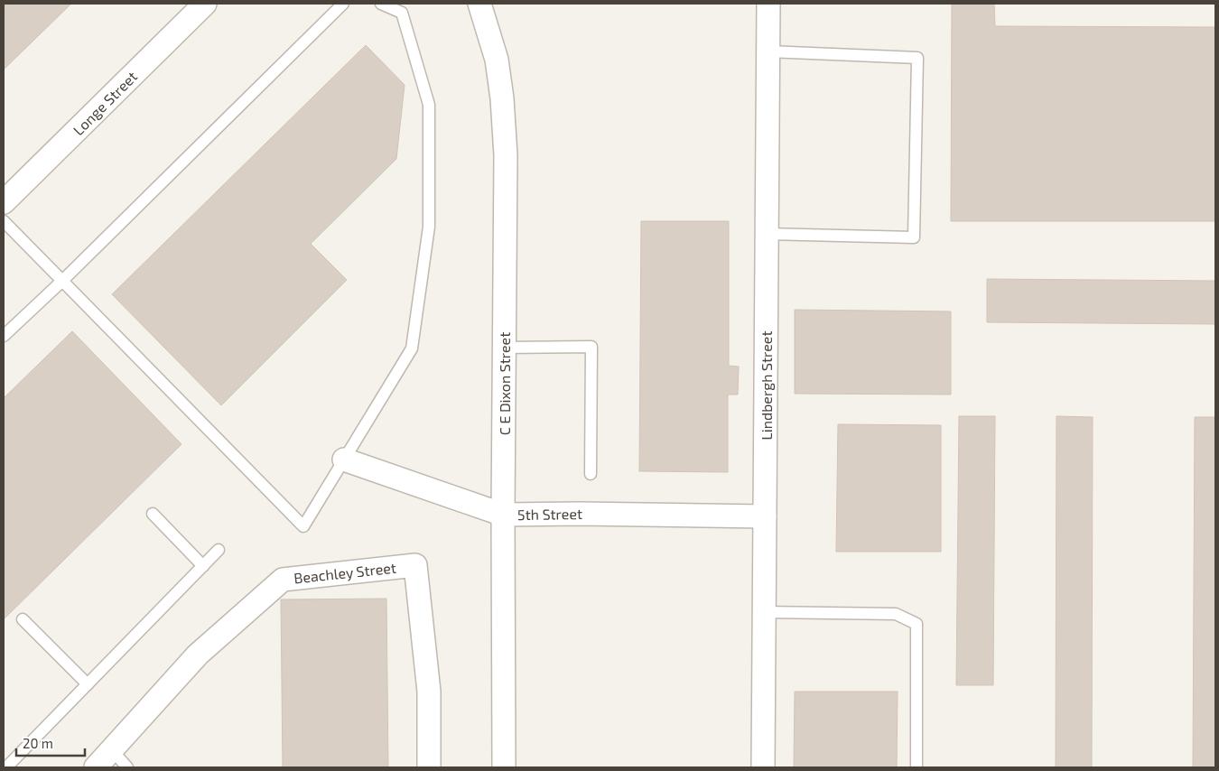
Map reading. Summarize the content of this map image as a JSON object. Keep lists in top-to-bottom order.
{
  "streets": {
    "street": [
      "Longe Street",
      "C E Dixon Street",
      "Lindbergh Street",
      "5th Street",
      "Beachley Street"
    ]
  },
  "crossings": [
    ["C E Dixon Street", "5th Street"],
    ["Lindbergh Street", "5th Street"]
  ],
  "scale_bar": "20 m"
}
